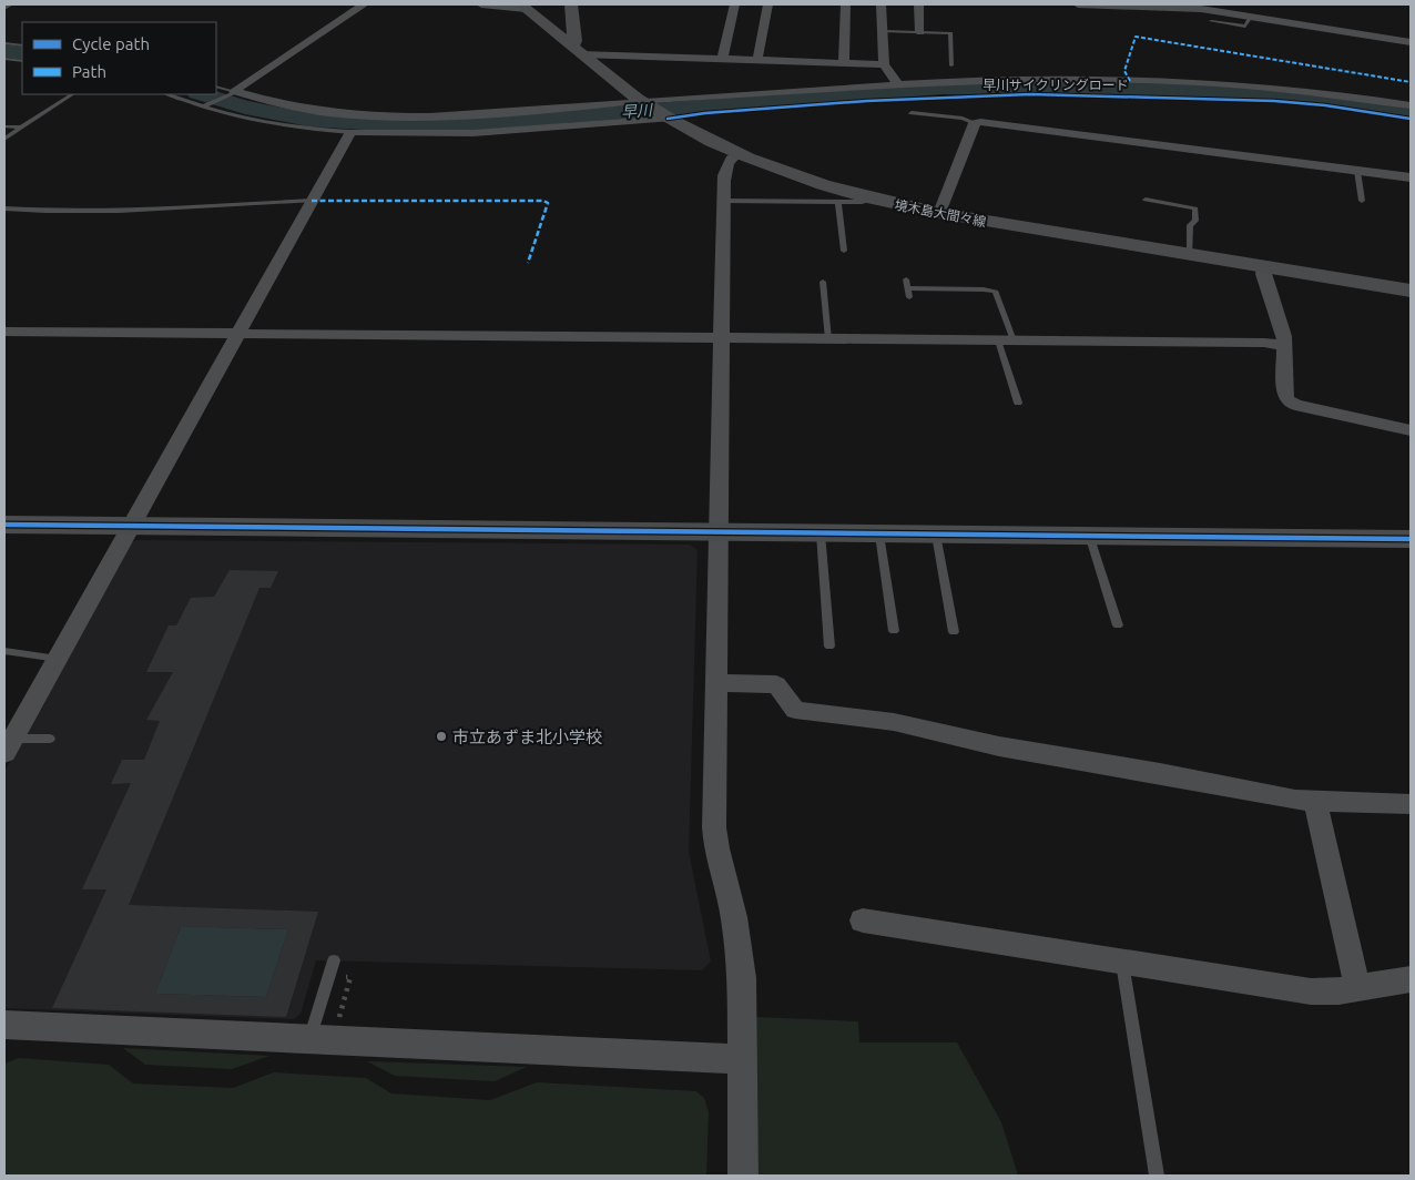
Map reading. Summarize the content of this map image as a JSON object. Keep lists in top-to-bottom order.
{
  "streets": {
    "main road": ["境木島大間々線"],
    "cycle path": ["早川サイクリングロード"]
  },
  "water": ["早川"],
  "places": ["市立あずま北小学校"],
  "legend": ["Cycle path", "Path"]
}
